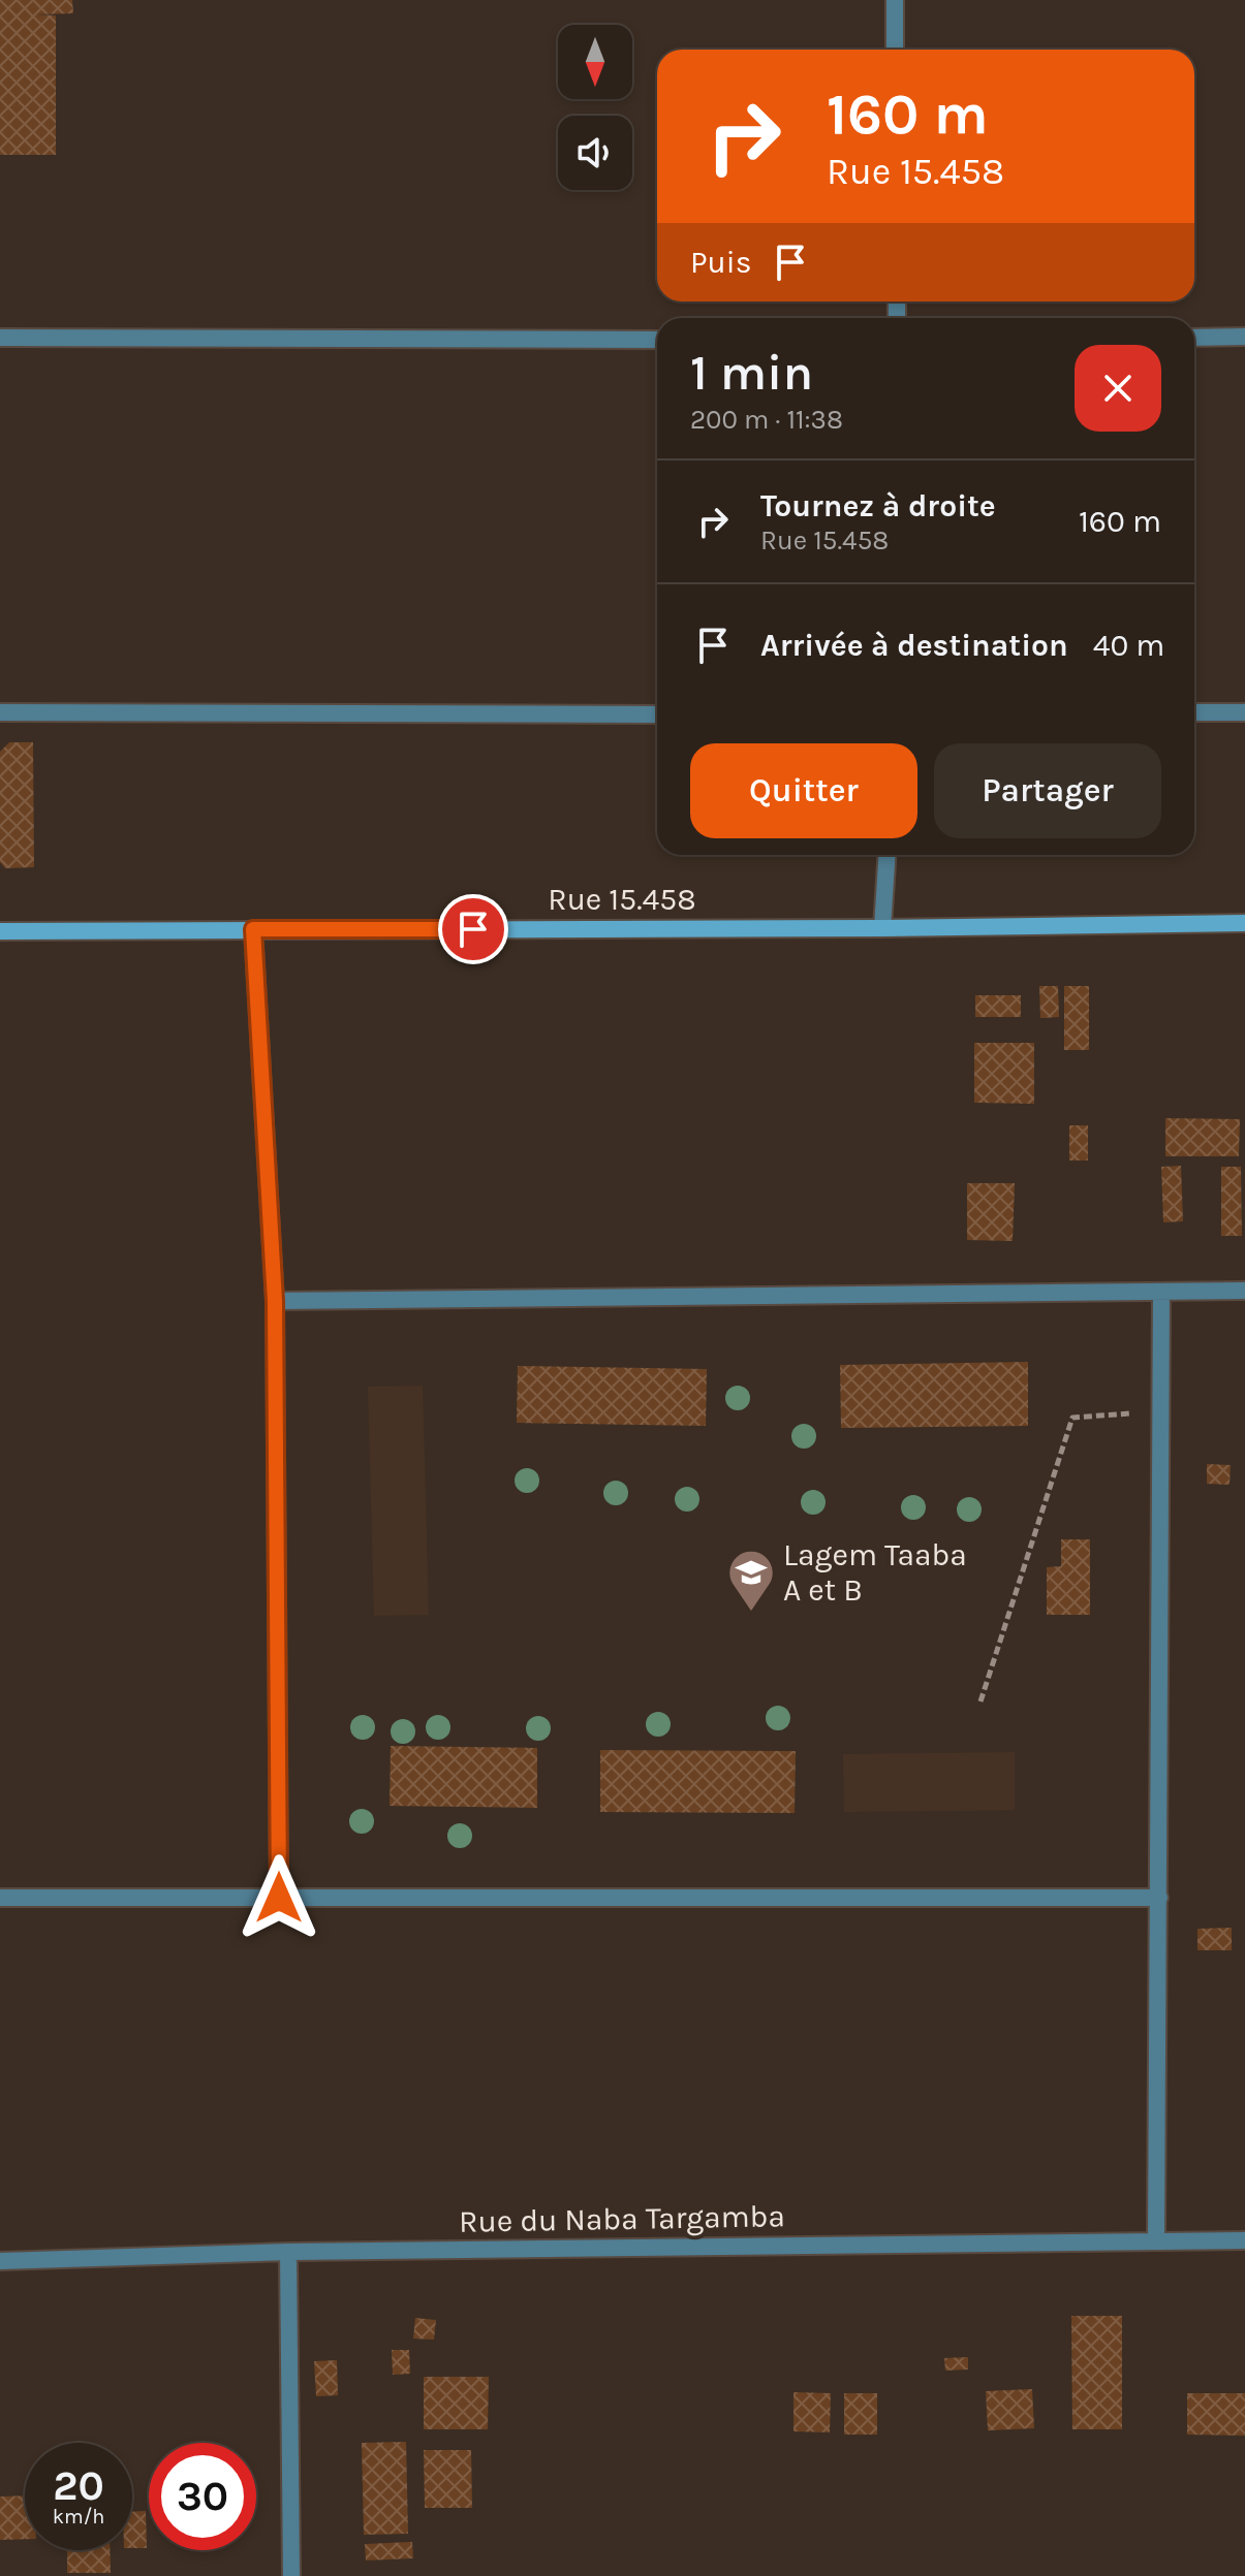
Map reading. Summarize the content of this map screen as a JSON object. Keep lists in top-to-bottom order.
{
  "streets": {
    "main road": ["Rue 15.458"],
    "street": ["Rue du Naba Targamba"]
  },
  "places": {
    "school or university": ["Lagem Taaba A et B"]
  },
  "north": "bottom",
  "page": {
    "turn": ["160 m", "Rue 15.458"],
    "then": "Puis",
    "heading": ["1 min", "200 m · 11:38"],
    "list": [
      {
        "name": "Tournez à droite",
        "note": "Rue 15.458",
        "value": "160 m"
      },
      {
        "name": "Arrivée à destination",
        "value": "40 m"
      }
    ],
    "buttons": ["Quitter", "Partager"],
    "speed": "20 km/h",
    "limit": "30"
  }
}
